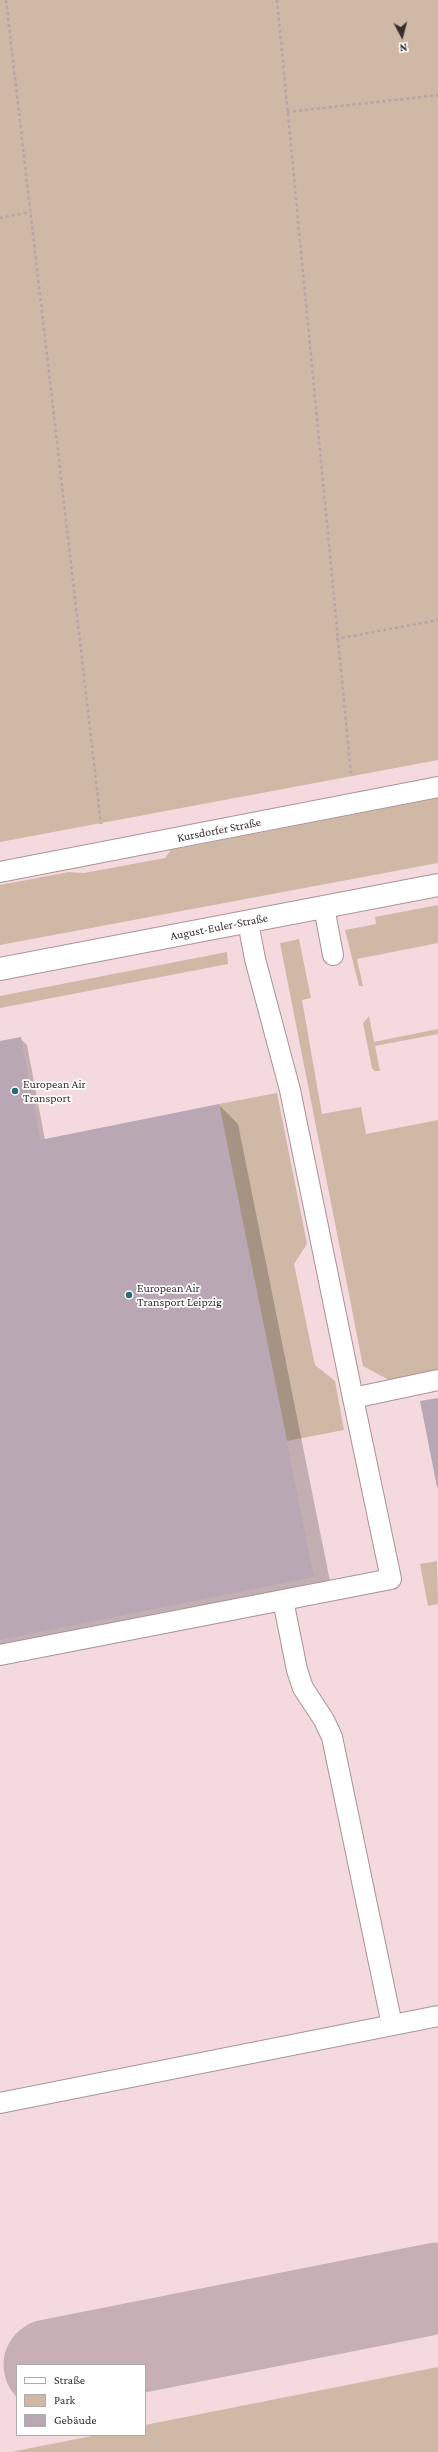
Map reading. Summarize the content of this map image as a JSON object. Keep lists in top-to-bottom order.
{
  "streets": {
    "street": ["August-Euler-Straße"],
    "lane": ["Kursdorfer Straße"]
  },
  "places": ["European Air Transport", "European Air Transport Leipzig"],
  "legend": ["Straße", "Park", "Gebäude"],
  "north": "bottom"
}
